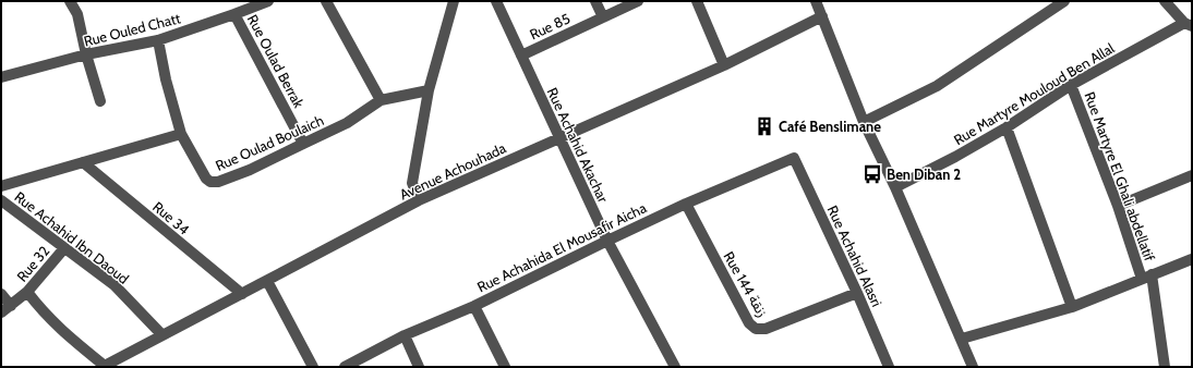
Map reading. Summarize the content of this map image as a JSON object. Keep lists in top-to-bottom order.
{
  "streets": {
    "street": [
      "Rue 85",
      "Rue Ouled Chatt",
      "Rue Oulad Berrak",
      "Rue Martyre Mouloud Ben Allal",
      "Rue Oulad Boulaich",
      "Rue Achahid Akachar",
      "Avenue Achouhada",
      "Rue Martyre El Ghali abdellatif",
      "Rue 34",
      "Rue Achahid Ibn Daoud",
      "Rue Achahida El Mousafir Aicha",
      "Rue Achahid Alasri",
      "Rue 32",
      "Rue 144 زنقة"
    ]
  },
  "crossings": [
    ["Rue 85", "Rue Achahid Akachar"],
    ["Rue Ouled Chatt", "Rue Oulad Berrak"],
    ["Rue Ouled Chatt", "Rue Oulad Boulaich"],
    ["Rue Oulad Berrak", "Rue Oulad Boulaich"],
    ["Rue Martyre Mouloud Ben Allal", "Rue Martyre El Ghali abdellatif"],
    ["Rue Achahid Akachar", "Avenue Achouhada"],
    ["Rue Achahid Akachar", "Rue Achahida El Mousafir Aicha"],
    ["Avenue Achouhada", "Rue 34"],
    ["Avenue Achouhada", "Rue Achahid Ibn Daoud"],
    ["Rue Achahid Ibn Daoud", "Rue 32"],
    ["Rue Achahida El Mousafir Aicha", "Rue Achahid Alasri"],
    ["Rue Achahida El Mousafir Aicha", "Rue 144 زنقة"],
    ["Rue Achahid Alasri", "Rue 144 زنقة"]
  ],
  "places": {
    "building": ["Café Benslimane"],
    "bus stop": ["Ben Diban 2"]
  }
}
